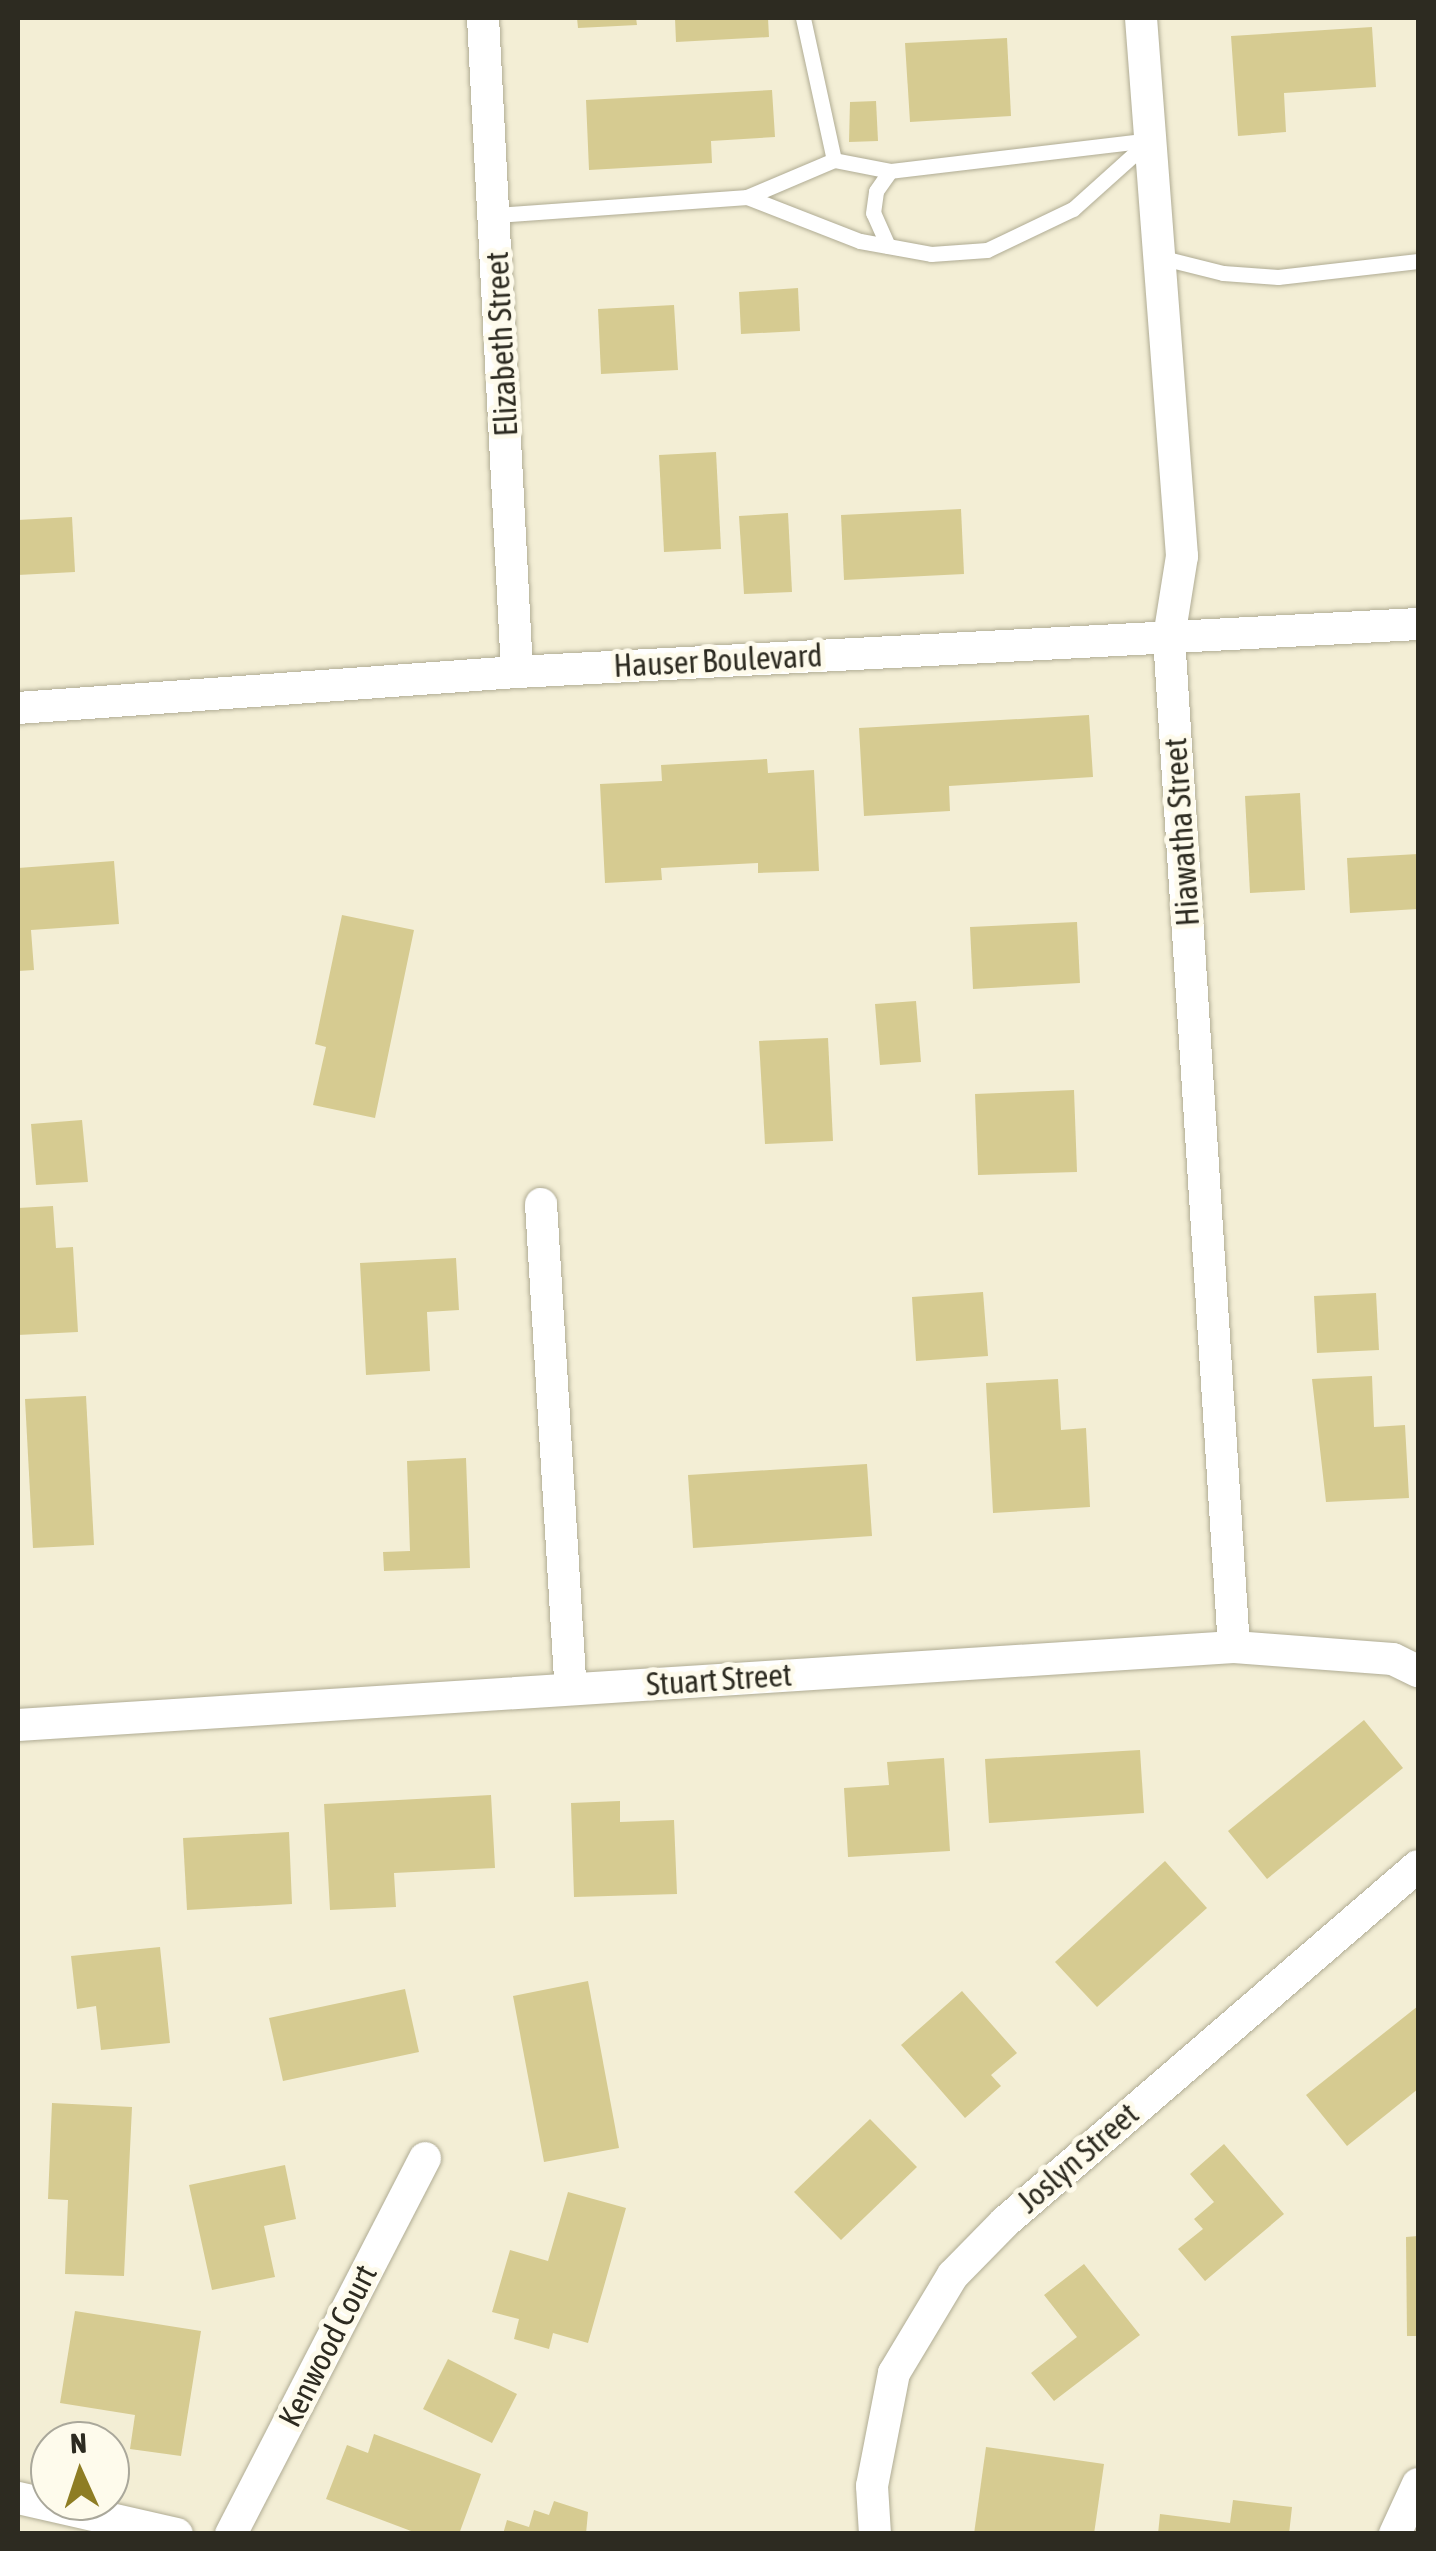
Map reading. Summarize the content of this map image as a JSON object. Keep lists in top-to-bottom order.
{
  "streets": {
    "street": [
      "Elizabeth Street",
      "Hauser Boulevard",
      "Hiawatha Street",
      "Stuart Street",
      "Joslyn Street",
      "Kenwood Court"
    ]
  },
  "crossings": [
    ["Elizabeth Street", "Hauser Boulevard"],
    ["Hauser Boulevard", "Hiawatha Street"],
    ["Hiawatha Street", "Stuart Street"]
  ],
  "north": "top"
}
